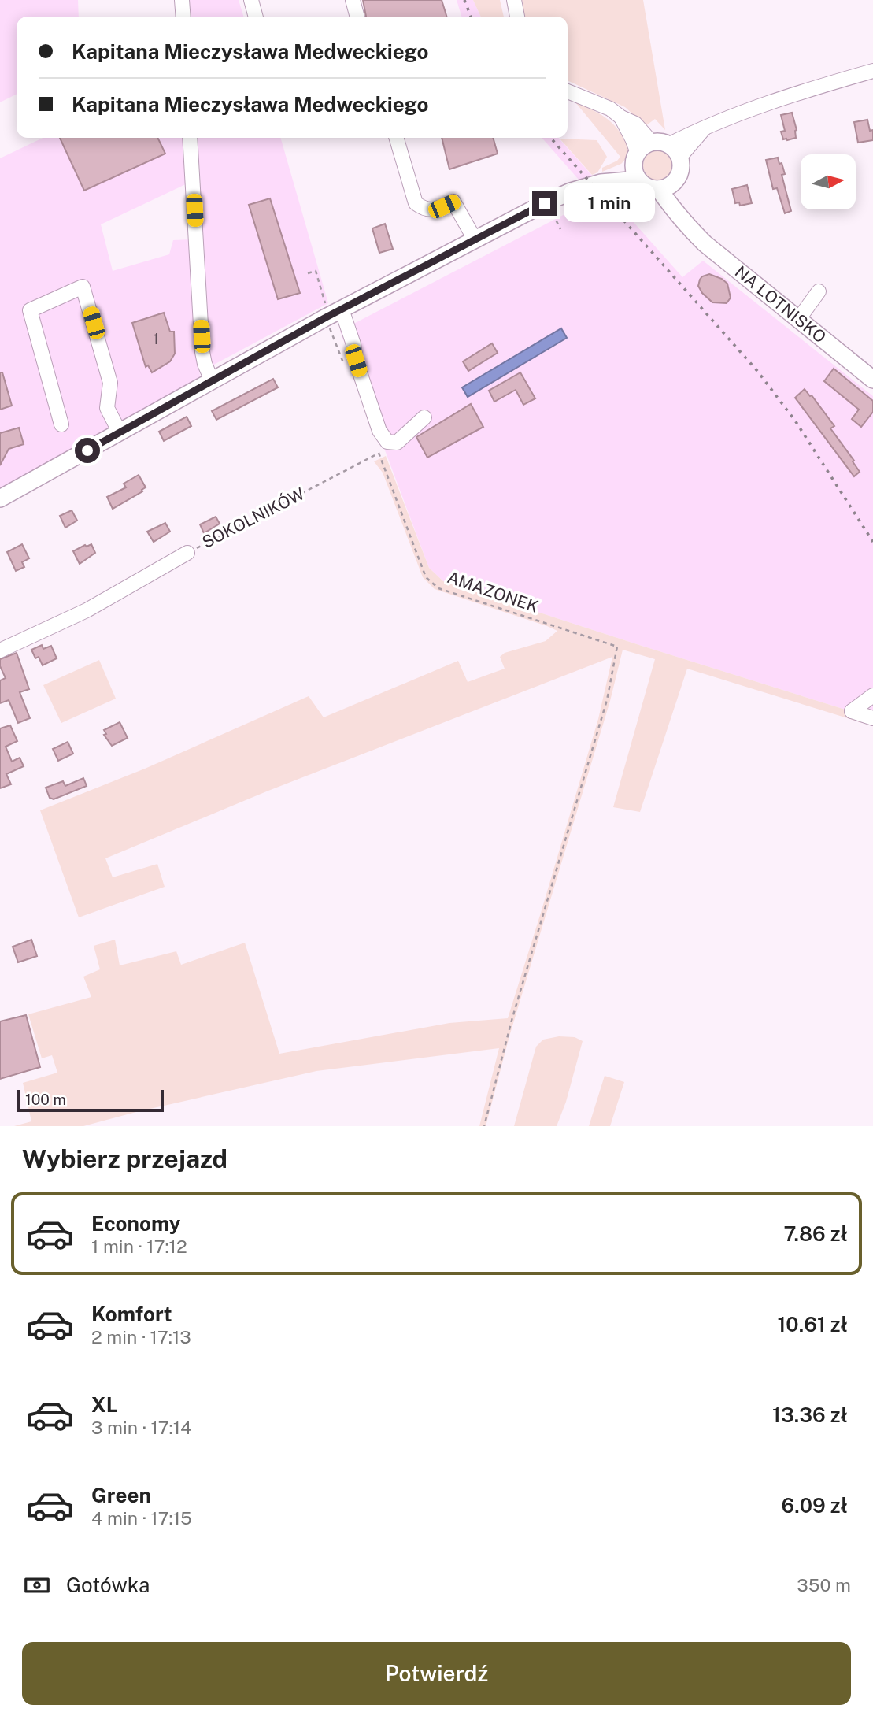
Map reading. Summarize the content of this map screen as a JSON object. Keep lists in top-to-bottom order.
{
  "streets": {
    "main road": ["NA LOTNISKO"],
    "street": ["SOKOLNIKÓW"],
    "path": ["AMAZONEK"]
  },
  "crossings": [
    ["SOKOLNIKÓW", "AMAZONEK"]
  ],
  "house_numbers": ["1"],
  "scale_bar": "100 m",
  "north": "right",
  "page": {
    "banner": ["Kapitana Mieczysława Medweckiego", "Kapitana Mieczysława Medweckiego"],
    "bubble": "1 min",
    "scale": "100 m",
    "heading": "Wybierz przejazd",
    "list": [
      {
        "name": "Economy",
        "note": "1 min · 17:12",
        "value": "7.86 zł"
      },
      {
        "name": "Komfort",
        "note": "2 min · 17:13",
        "value": "10.61 zł"
      },
      {
        "name": "XL",
        "note": "3 min · 17:14",
        "value": "13.36 zł"
      },
      {
        "name": "Green",
        "note": "4 min · 17:15",
        "value": "6.09 zł"
      }
    ],
    "pay": ["Gotówka", "350 m"],
    "buttons": "Potwierdź"
  }
}
